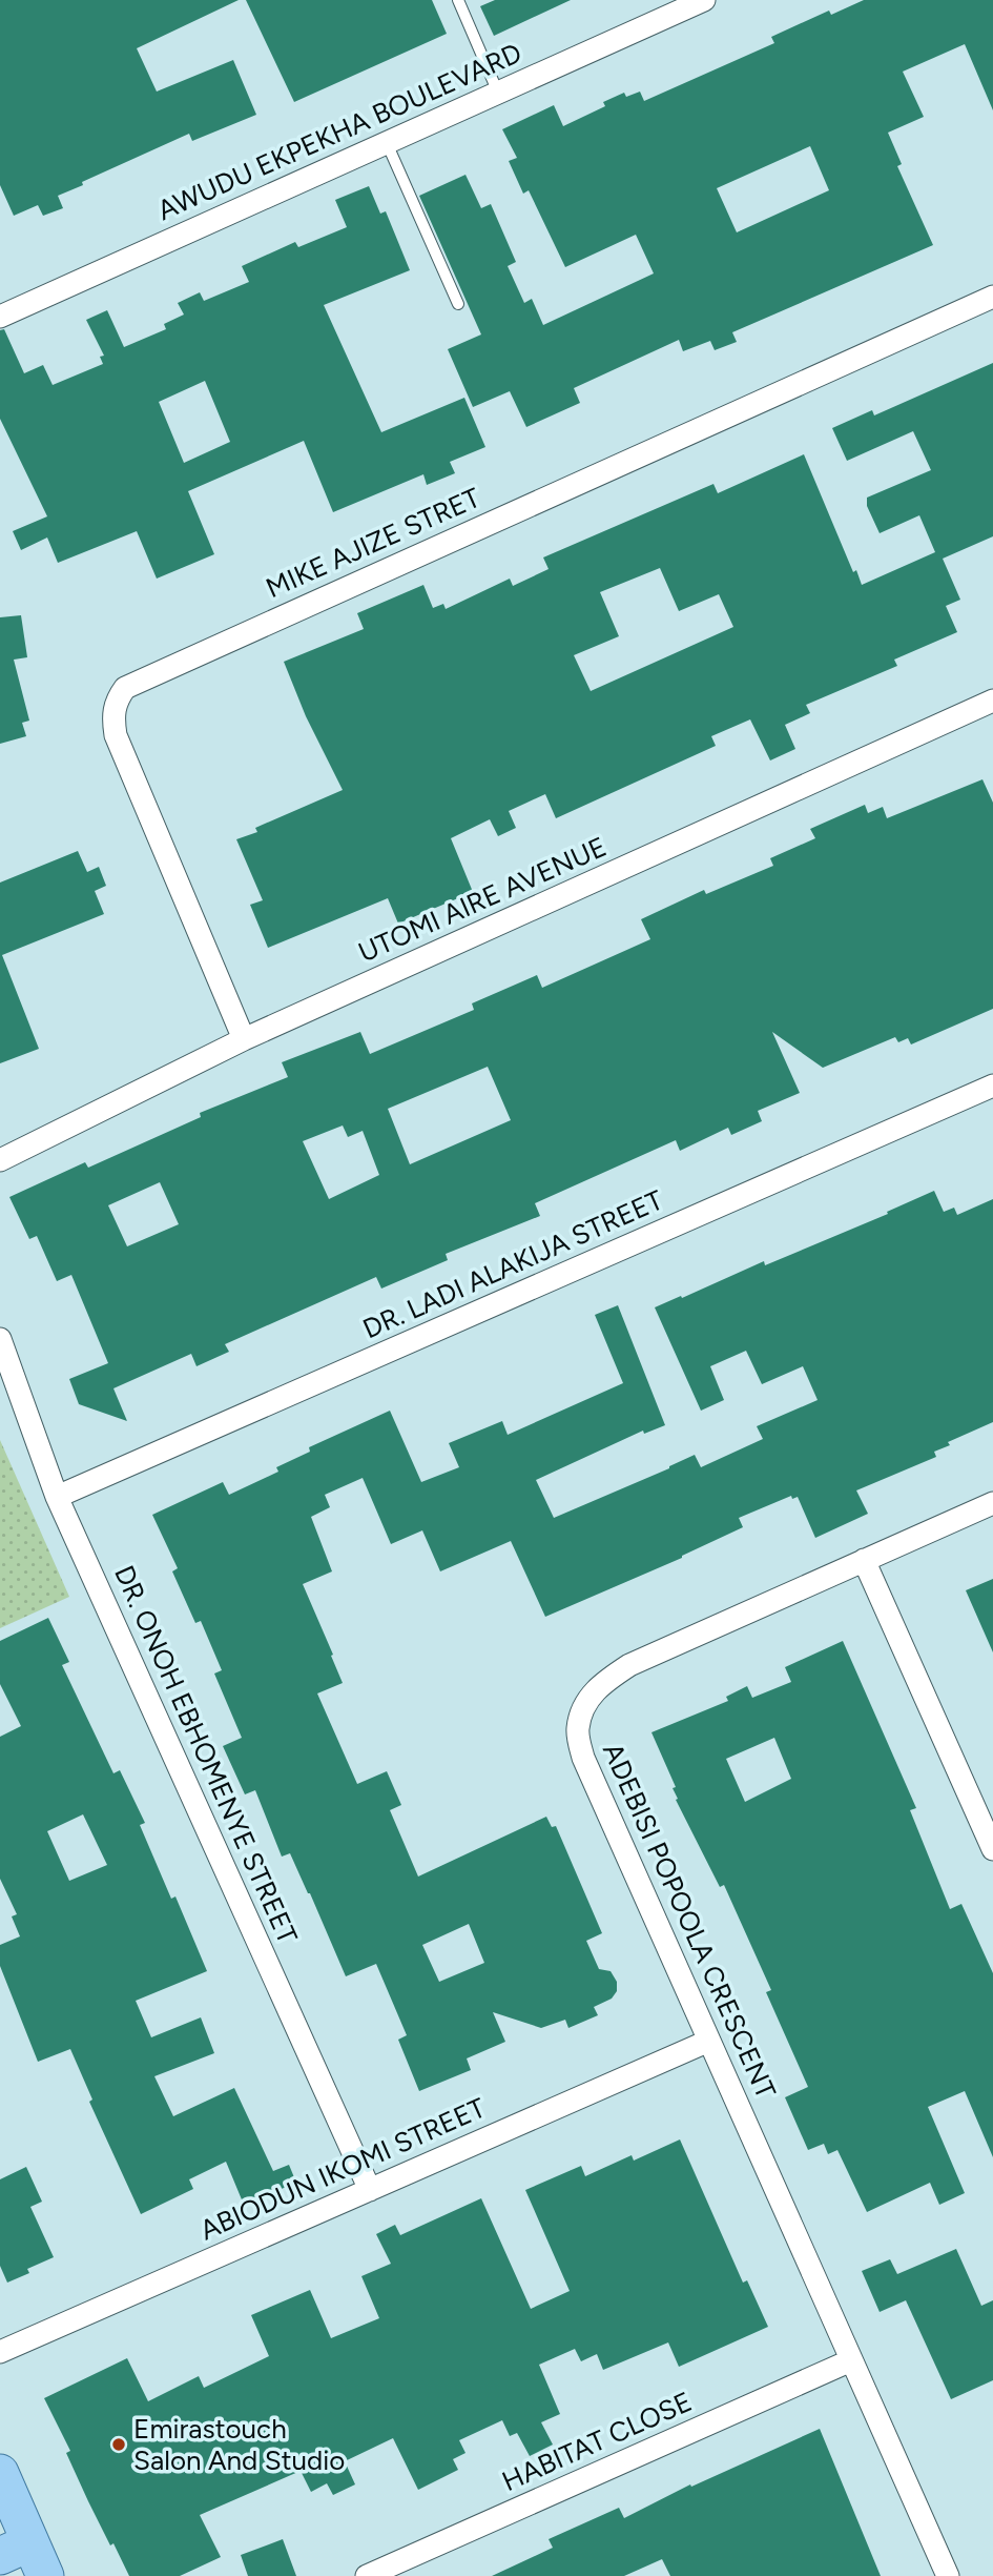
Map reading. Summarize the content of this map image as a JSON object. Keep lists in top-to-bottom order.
{
  "streets": {
    "street": [
      "AWUDU EKPEKHA BOULEVARD",
      "MIKE AJIZE STRET",
      "UTOMI AIRE AVENUE",
      "DR. LADI ALAKIJA STREET",
      "DR. ONOH EBHOMENYE STREET",
      "ADEBISI POPOOLA CRESCENT",
      "ABIODUN IKOMI STREET",
      "HABITAT CLOSE"
    ]
  },
  "crossings": [
    ["MIKE AJIZE STRET", "UTOMI AIRE AVENUE"],
    ["DR. LADI ALAKIJA STREET", "DR. ONOH EBHOMENYE STREET"],
    ["DR. ONOH EBHOMENYE STREET", "ABIODUN IKOMI STREET"],
    ["ADEBISI POPOOLA CRESCENT", "ABIODUN IKOMI STREET"],
    ["ADEBISI POPOOLA CRESCENT", "HABITAT CLOSE"]
  ],
  "places": ["Emirastouch Salon And Studio"]
}
